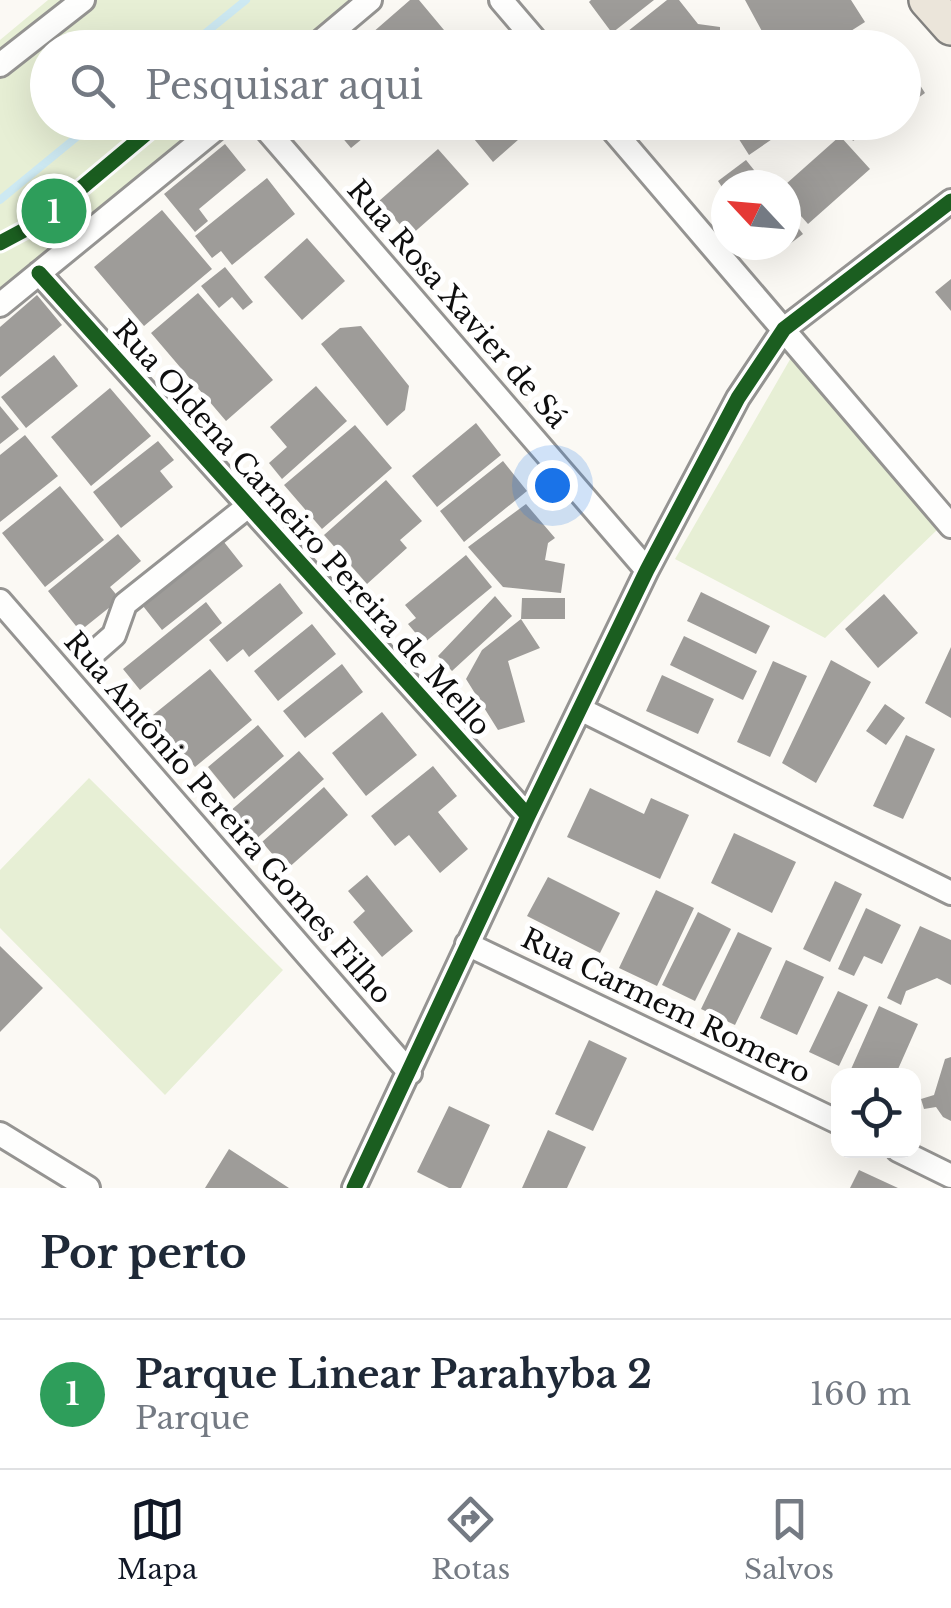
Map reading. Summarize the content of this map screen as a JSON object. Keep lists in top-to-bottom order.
{
  "streets": {
    "street": [
      "Rua Rosa Xavier de Sá",
      "Rua Oldena Carneiro Pereira de Mello",
      "Rua Antônio Pereira Gomes Filho",
      "Rua Carmem Romero"
    ]
  },
  "north": "top left",
  "page": {
    "search": "Pesquisar aqui",
    "pins": "1",
    "heading": "Por perto",
    "list": [
      {
        "mark": "1",
        "name": "Parque Linear Parahyba 2",
        "note": "Parque",
        "value": "160 m"
      }
    ],
    "nav": ["Mapa", "Rotas", "Salvos"]
  }
}
